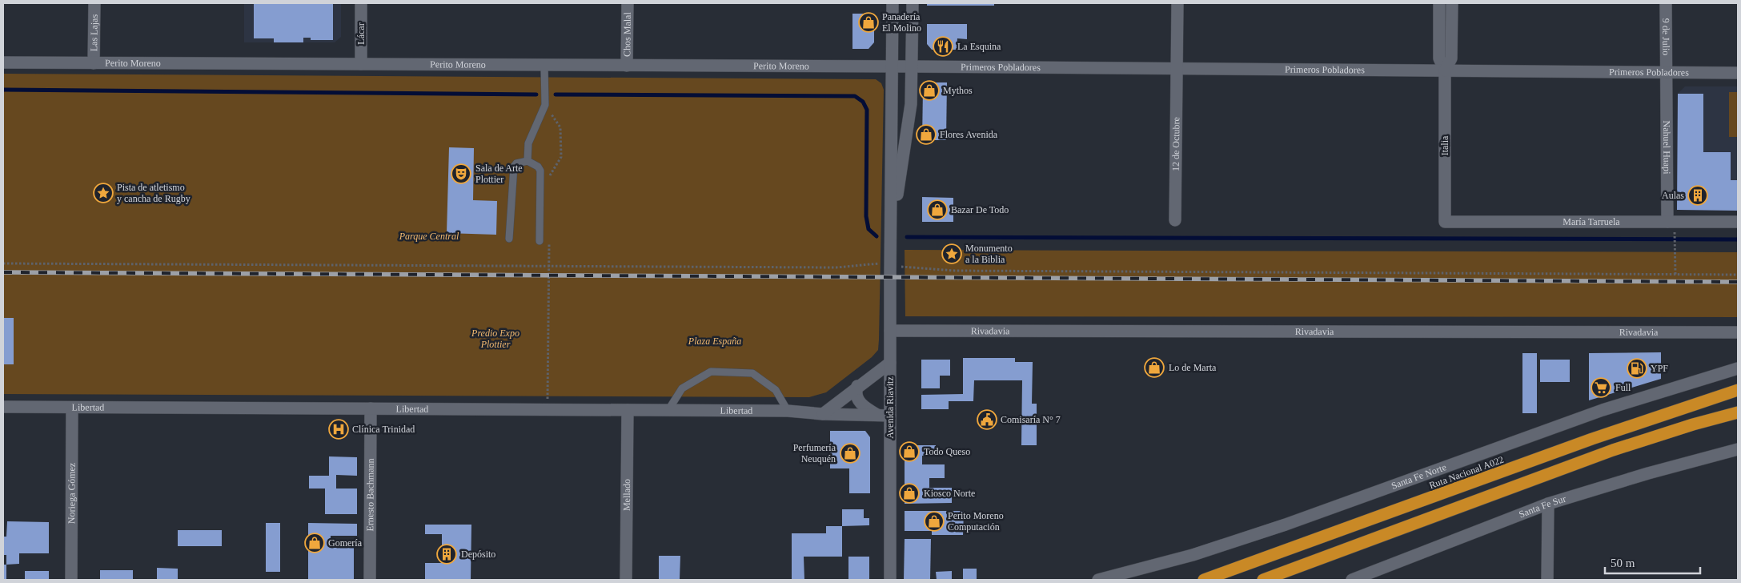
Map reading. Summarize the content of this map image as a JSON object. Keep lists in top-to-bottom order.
{
  "streets": {
    "highway": ["Ruta Nacional A022"],
    "street": [
      "Las Lajas",
      "Lácar",
      "Chos Malal",
      "9 de Julio",
      "Perito Moreno",
      "Primeros Pobladores",
      "12 de Octubre",
      "Italia",
      "Nahuel Huapi",
      "María Tarruela",
      "Rivadavia",
      "Libertad",
      "Avenida Riavitz",
      "Santa Fe Norte",
      "Noriega Gómez",
      "Ernesto Bachmann",
      "Mellado",
      "Santa Fe Sur"
    ]
  },
  "crossings": [
    ["Las Lajas", "Perito Moreno"],
    ["Lácar", "Perito Moreno"],
    ["Chos Malal", "Perito Moreno"],
    ["9 de Julio", "Primeros Pobladores"],
    ["9 de Julio", "Nahuel Huapi"],
    ["Perito Moreno", "Primeros Pobladores"],
    ["Perito Moreno", "Avenida Riavitz"],
    ["Primeros Pobladores", "12 de Octubre"],
    ["Primeros Pobladores", "Italia"],
    ["Primeros Pobladores", "Nahuel Huapi"],
    ["Primeros Pobladores", "Avenida Riavitz"],
    ["Italia", "María Tarruela"],
    ["Nahuel Huapi", "María Tarruela"],
    ["Rivadavia", "Avenida Riavitz"],
    ["Libertad", "Avenida Riavitz"],
    ["Libertad", "Noriega Gómez"],
    ["Libertad", "Ernesto Bachmann"],
    ["Libertad", "Mellado"]
  ],
  "parks": ["Parque Central", "Predio Expo Plottier", "Plaza España"],
  "places": {
    "shop": [
      "Panadería El Molino",
      "Mythos",
      "Flores Avenida",
      "Bazar De Todo",
      "Lo de Marta",
      "Todo Queso",
      "Perfumería Neuquén",
      "Kiosco Norte",
      "Perito Moreno Computación",
      "Gomería"
    ],
    "restaurant": ["La Esquina"],
    "theatre": ["Sala de Arte Plottier"],
    "place": ["Pista de atletismo y cancha de Rugby", "Monumento a la Biblia"],
    "building": ["Aulas", "Depósito"],
    "fuel station": ["YPF"],
    "supermarket": ["Full"],
    "public building": ["Comisaría N° 7"],
    "hospital": ["Clínica Trinidad"]
  },
  "scale_bar": "50 m"
}
